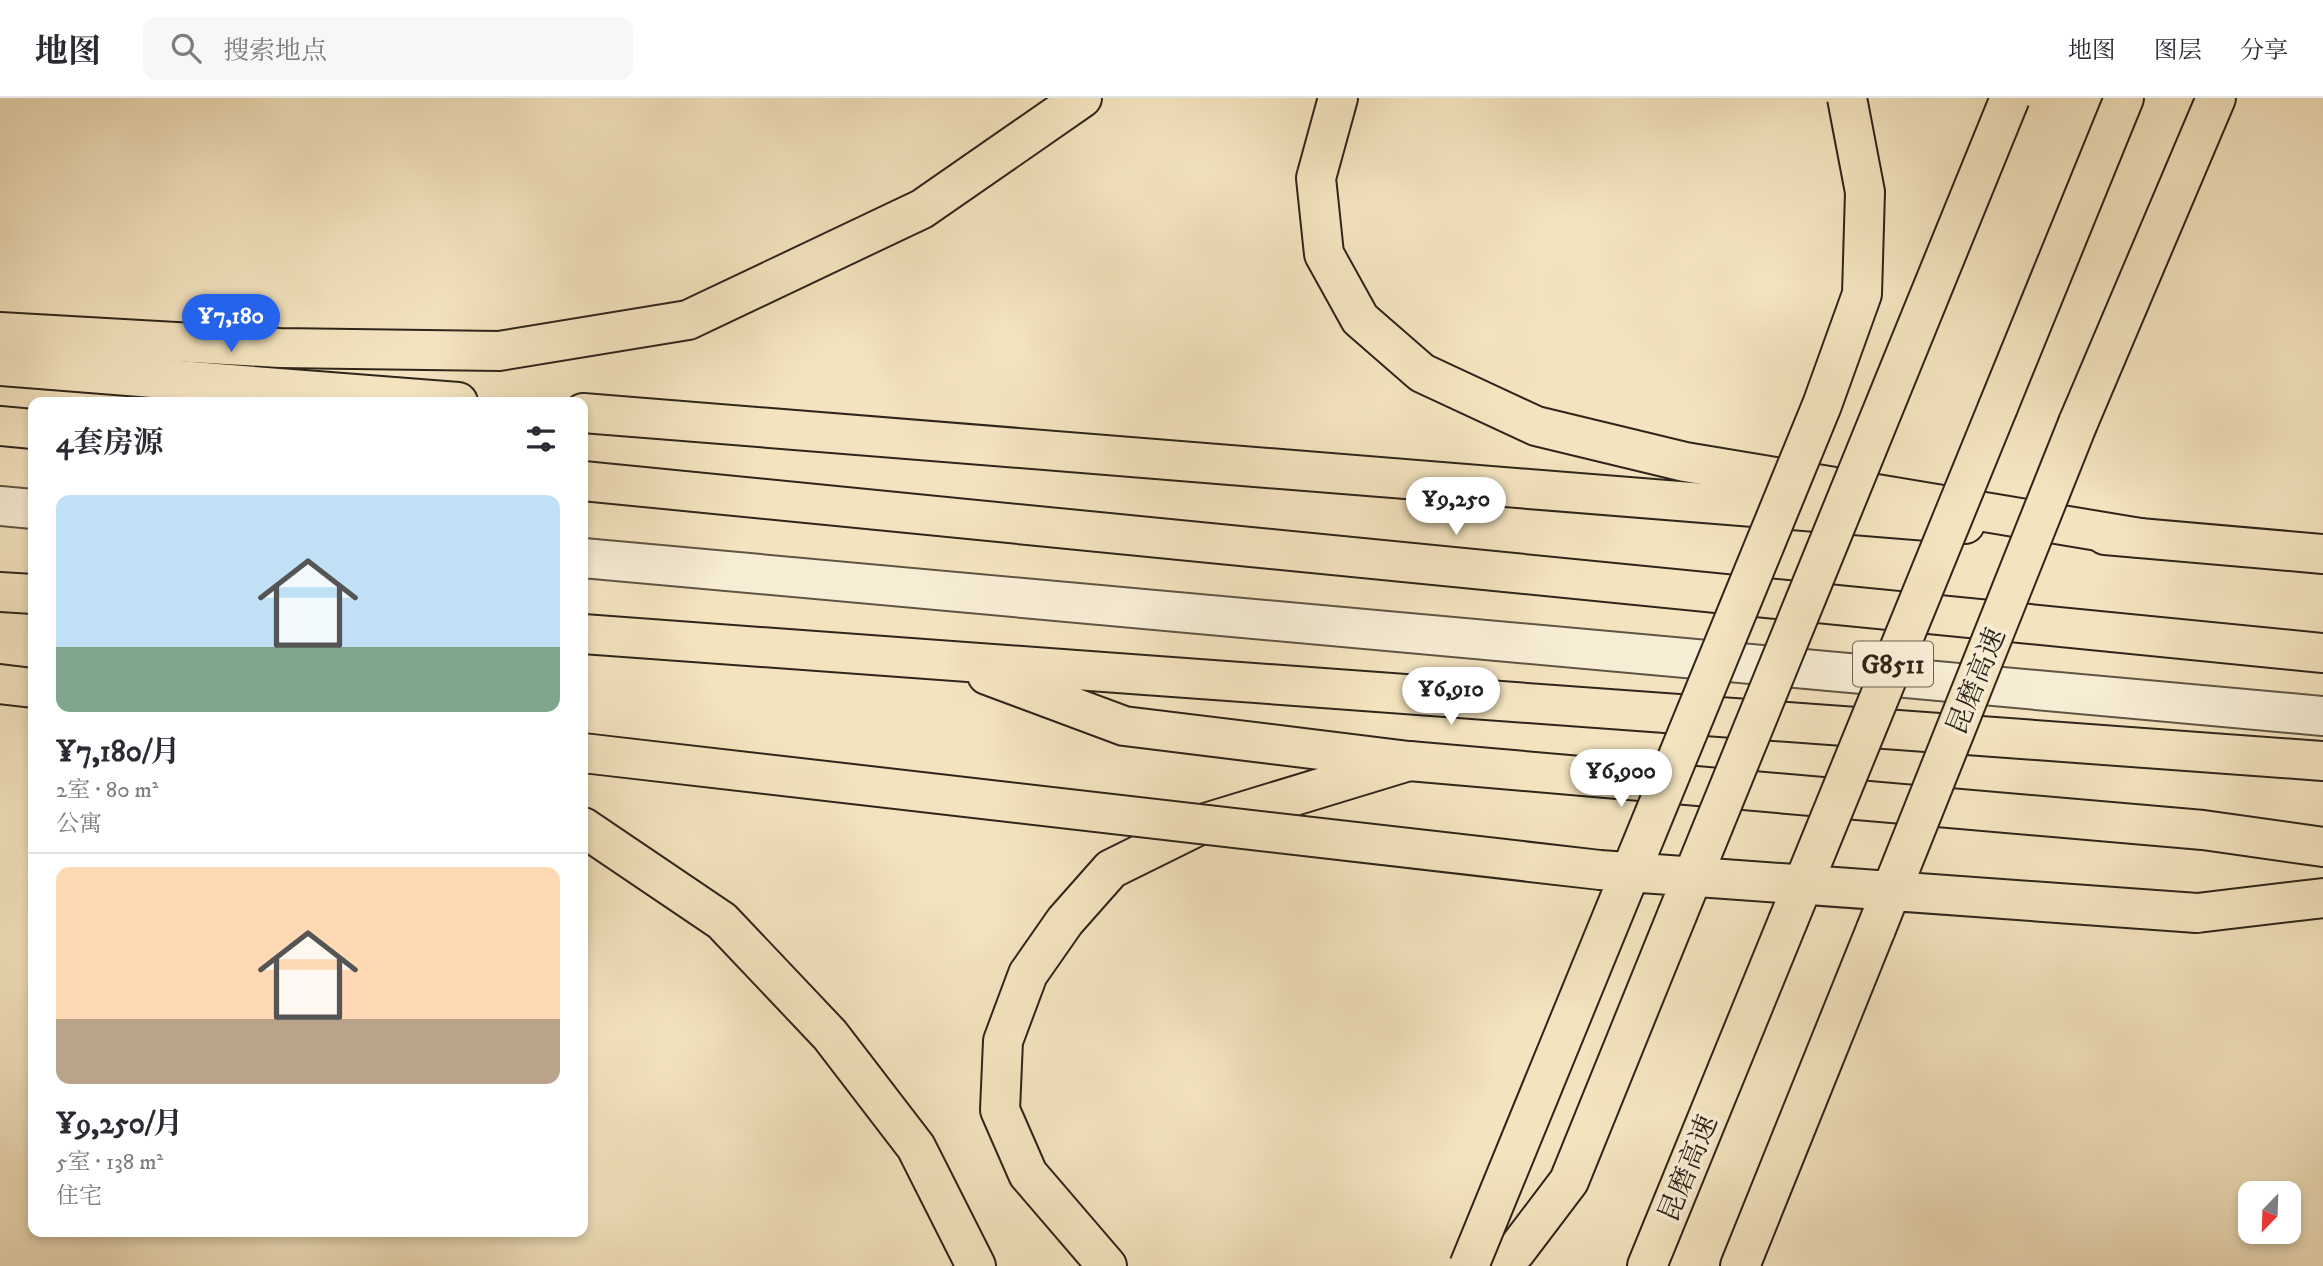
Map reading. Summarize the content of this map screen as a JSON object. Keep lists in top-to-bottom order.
{
  "streets": {
    "main road": ["G8511", "昆磨高速"]
  },
  "north": "bottom left",
  "page": {
    "header": "地图",
    "search": "搜索地点",
    "nav": ["地图", "图层", "分享"],
    "price": [
      "¥7,180",
      "¥9,250",
      "¥6,910",
      "¥6,900"
    ],
    "heading": "4套房源",
    "list": [
      {
        "name": "¥7,180/月",
        "note": "2室 · 80 m² · 公寓"
      },
      {
        "name": "¥9,250/月",
        "note": "5室 · 138 m² · 住宅"
      }
    ]
  }
}
